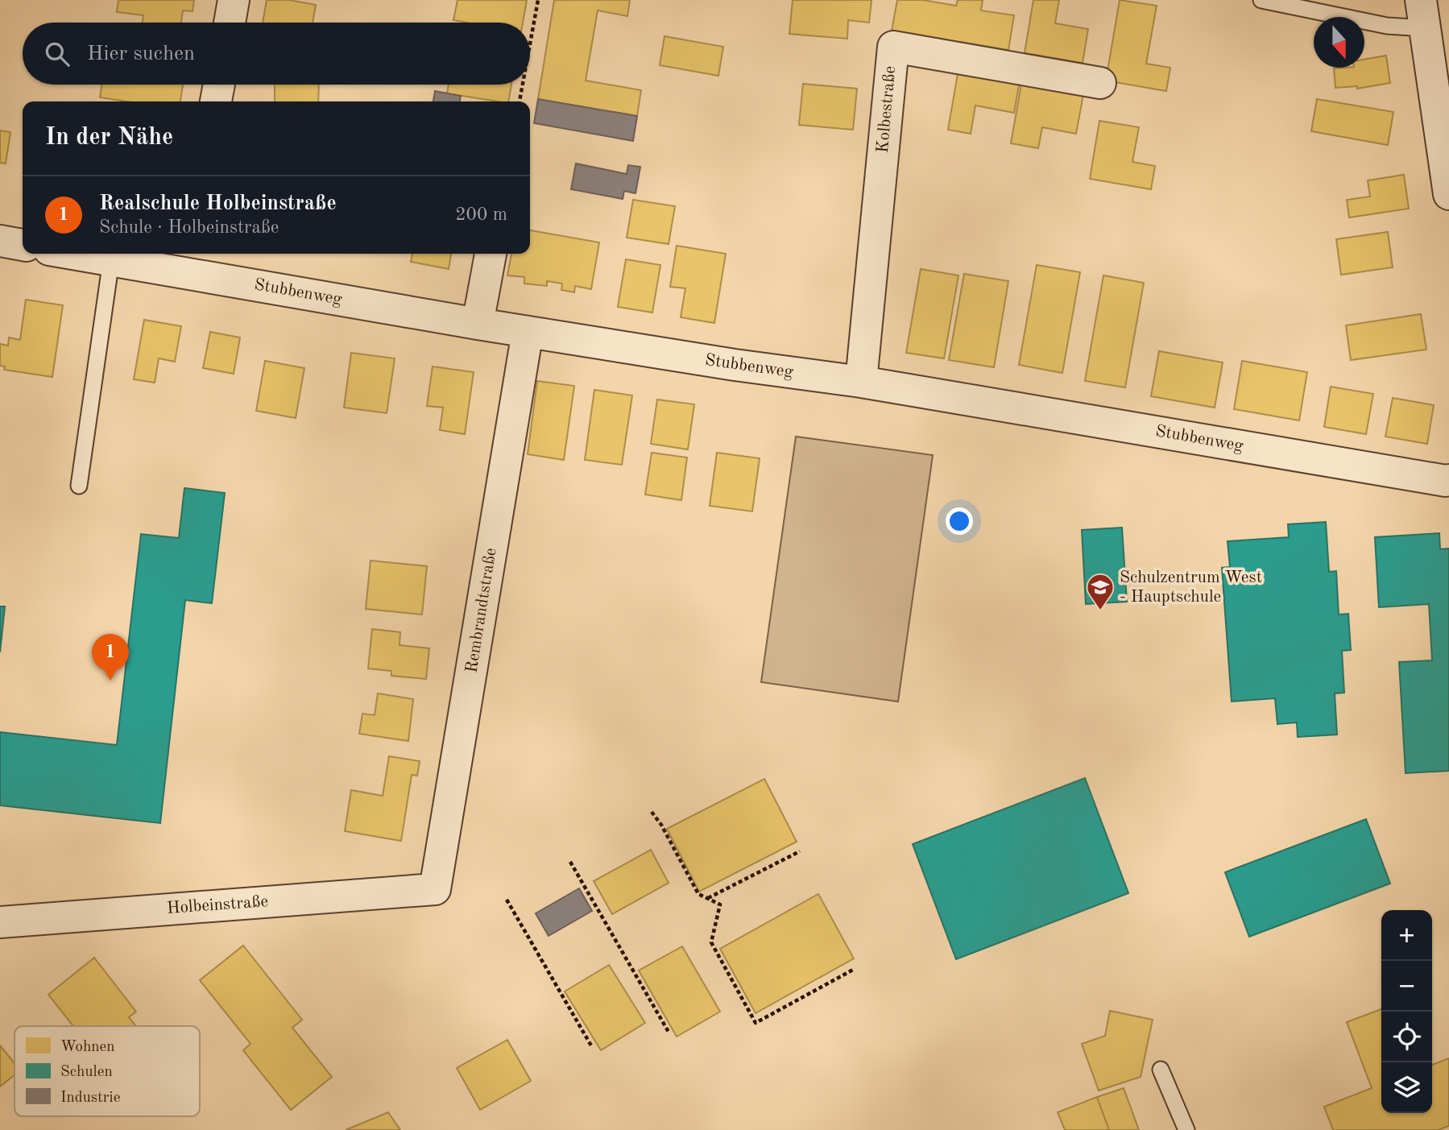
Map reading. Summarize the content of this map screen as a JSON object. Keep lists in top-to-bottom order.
{
  "streets": {
    "street": [
      "Kolbestraße",
      "Stubbenweg",
      "Rembrandtstraße",
      "Holbeinstraße"
    ]
  },
  "crossings": [
    ["Kolbestraße", "Stubbenweg"],
    ["Stubbenweg", "Rembrandtstraße"],
    ["Rembrandtstraße", "Holbeinstraße"]
  ],
  "places": {
    "school or university": ["Schulzentrum West - Hauptschule"]
  },
  "legend": ["Wohnen", "Schulen", "Industrie"],
  "north": "bottom",
  "page": {
    "search": "Hier suchen",
    "heading": "In der Nähe",
    "list": [
      {
        "mark": "1",
        "name": "Realschule Holbeinstraße",
        "note": "Schule · Holbeinstraße",
        "value": "200 m"
      }
    ],
    "pins": "1",
    "map_buttons": ["+", "−"]
  }
}
